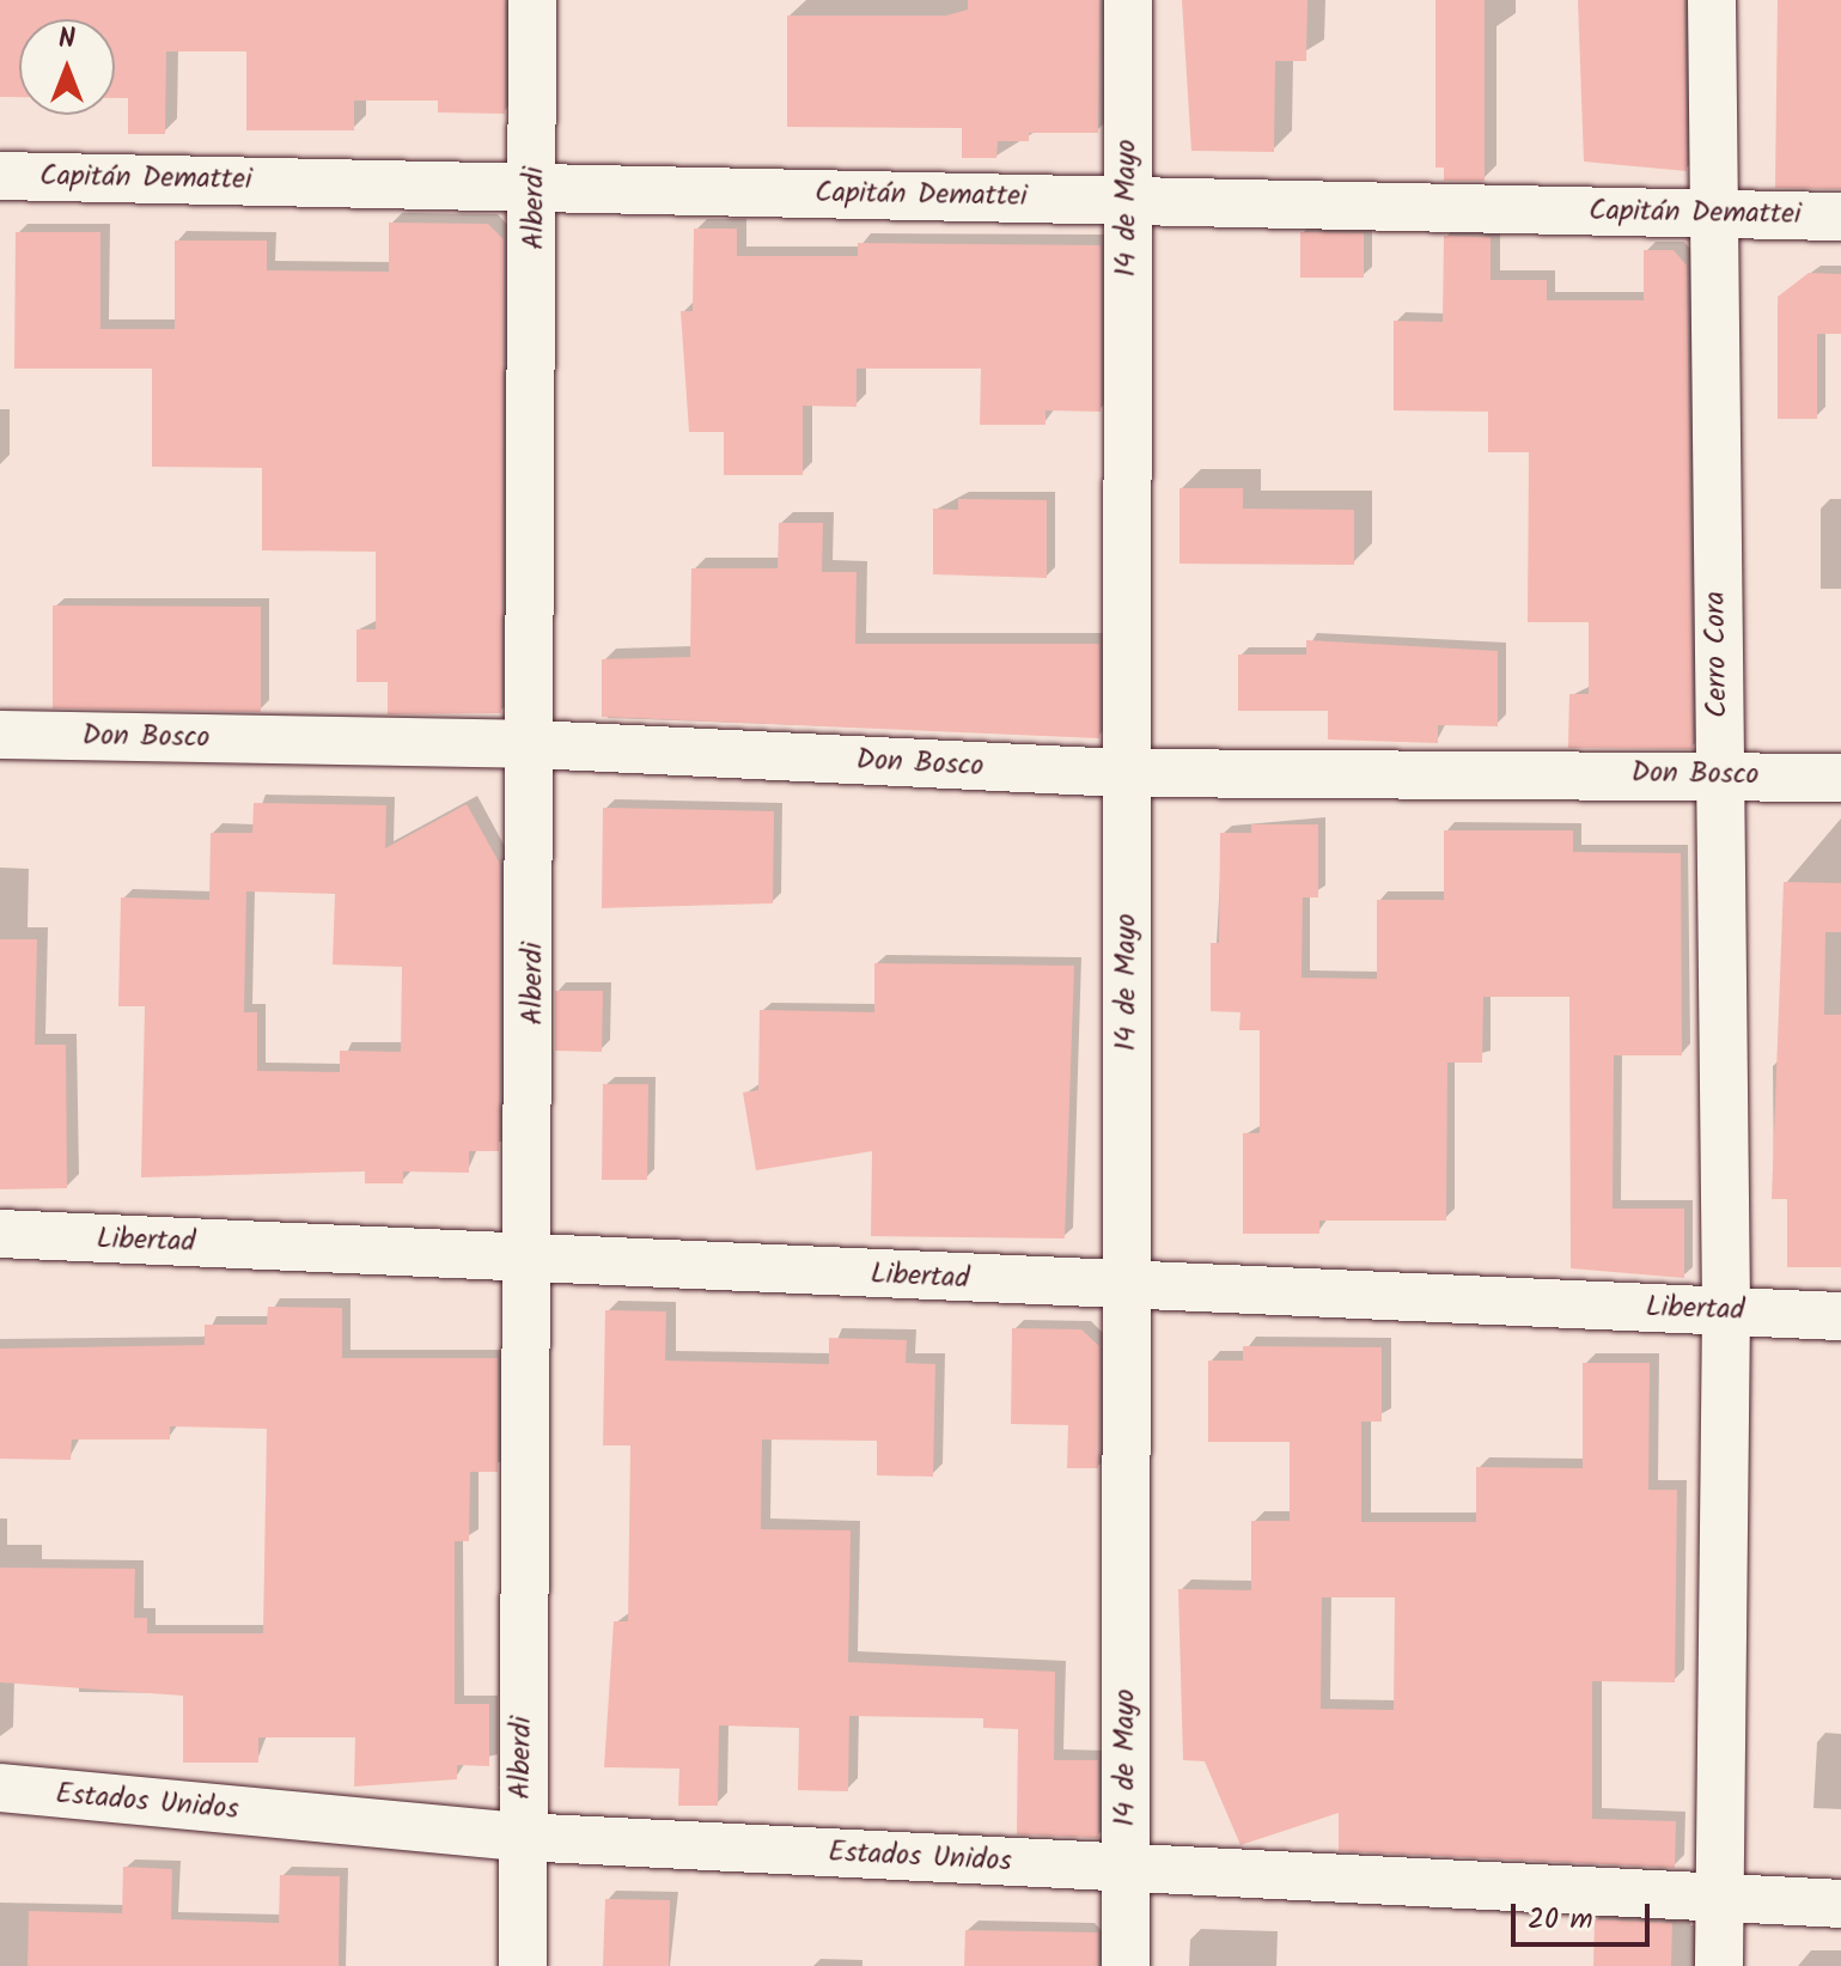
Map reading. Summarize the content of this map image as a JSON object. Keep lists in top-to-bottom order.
{
  "streets": {
    "street": [
      "Capitán Demattei",
      "Alberdi",
      "14 de Mayo",
      "Cerro Cora",
      "Don Bosco",
      "Libertad",
      "Estados Unidos"
    ]
  },
  "crossings": [
    ["Capitán Demattei", "Alberdi"],
    ["Capitán Demattei", "14 de Mayo"],
    ["Capitán Demattei", "Cerro Cora"],
    ["Alberdi", "Don Bosco"],
    ["Alberdi", "Libertad"],
    ["Alberdi", "Estados Unidos"],
    ["14 de Mayo", "Don Bosco"],
    ["14 de Mayo", "Libertad"],
    ["14 de Mayo", "Estados Unidos"],
    ["Cerro Cora", "Don Bosco"],
    ["Cerro Cora", "Libertad"],
    ["Cerro Cora", "Estados Unidos"]
  ],
  "scale_bar": "20 m",
  "north": "top"
}
